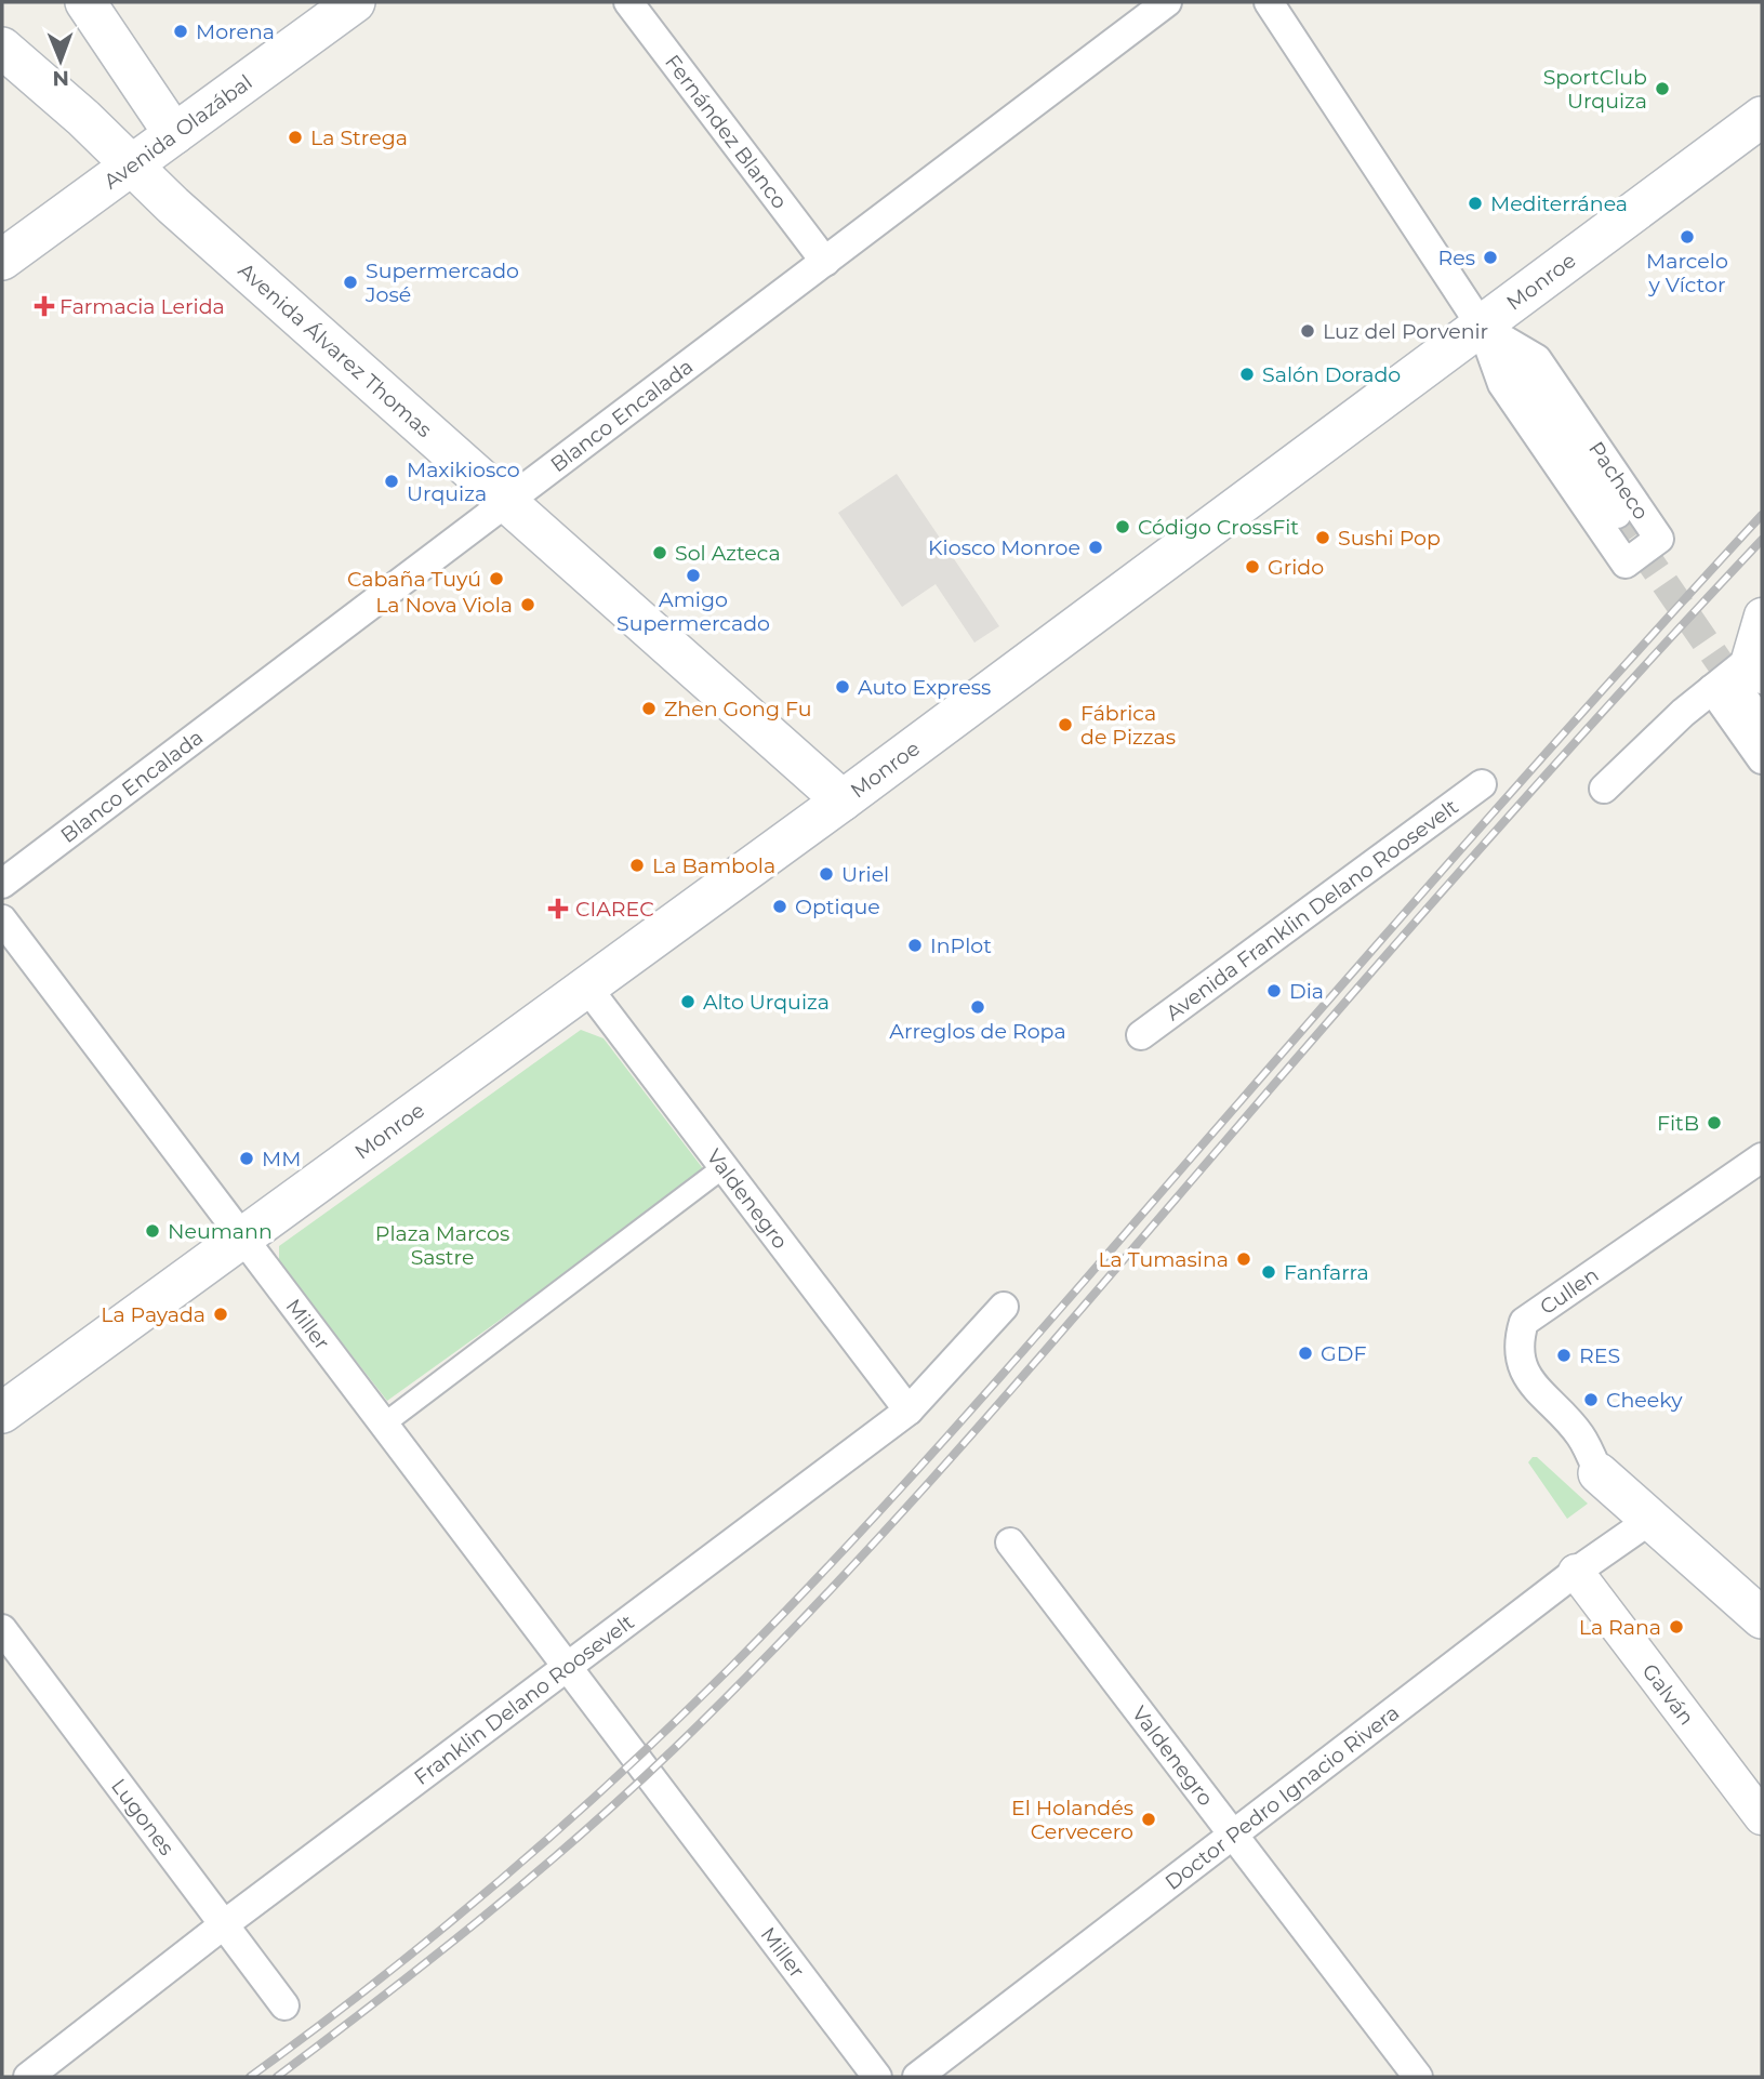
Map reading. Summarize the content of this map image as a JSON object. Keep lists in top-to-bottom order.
{
  "streets": {
    "main road": ["Avenida Olazábal", "Monroe", "Avenida Álvarez Thomas"],
    "street": [
      "Fernández Blanco",
      "Blanco Encalada",
      "Pacheco",
      "Avenida Franklin Delano Roosevelt",
      "Valdenegro",
      "Cullen",
      "Miller",
      "Galván",
      "Franklin Delano Roosevelt",
      "Doctor Pedro Ignacio Rivera",
      "Lugones"
    ]
  },
  "crossings": [
    ["Avenida Olazábal", "Avenida Álvarez Thomas"],
    ["Fernández Blanco", "Blanco Encalada"],
    ["Monroe", "Avenida Álvarez Thomas"],
    ["Monroe", "Pacheco"],
    ["Monroe", "Valdenegro"],
    ["Monroe", "Miller"],
    ["Avenida Álvarez Thomas", "Blanco Encalada"],
    ["Valdenegro", "Franklin Delano Roosevelt"],
    ["Valdenegro", "Doctor Pedro Ignacio Rivera"],
    ["Miller", "Franklin Delano Roosevelt"],
    ["Galván", "Doctor Pedro Ignacio Rivera"],
    ["Franklin Delano Roosevelt", "Lugones"]
  ],
  "parks": ["Plaza Marcos Sastre"],
  "places": {
    "other": [
      "Morena",
      "SportClub Urquiza",
      "La Strega",
      "Mediterránea",
      "Marcelo y Víctor",
      "Res",
      "Supermercado José",
      "Luz del Porvenir",
      "Salón Dorado",
      "Maxikiosco Urquiza",
      "Código CrossFit",
      "Sushi Pop",
      "Kiosco Monroe",
      "Sol Azteca",
      "Grido",
      "Amigo Supermercado",
      "Cabaña Tuyú",
      "La Nova Viola",
      "Auto Express",
      "Zhen Gong Fu",
      "Fábrica de Pizzas",
      "La Bambola",
      "Uriel",
      "Optique",
      "InPlot",
      "Dia",
      "Alto Urquiza",
      "Arreglos de Ropa",
      "FitB",
      "MM",
      "Neumann",
      "La Tumasina",
      "Fanfarra",
      "La Payada",
      "GDF",
      "RES",
      "Cheeky",
      "La Rana",
      "El Holandés Cervecero"
    ],
    "health": ["Farmacia Lerida", "CIAREC"]
  },
  "north": "bottom"
}
